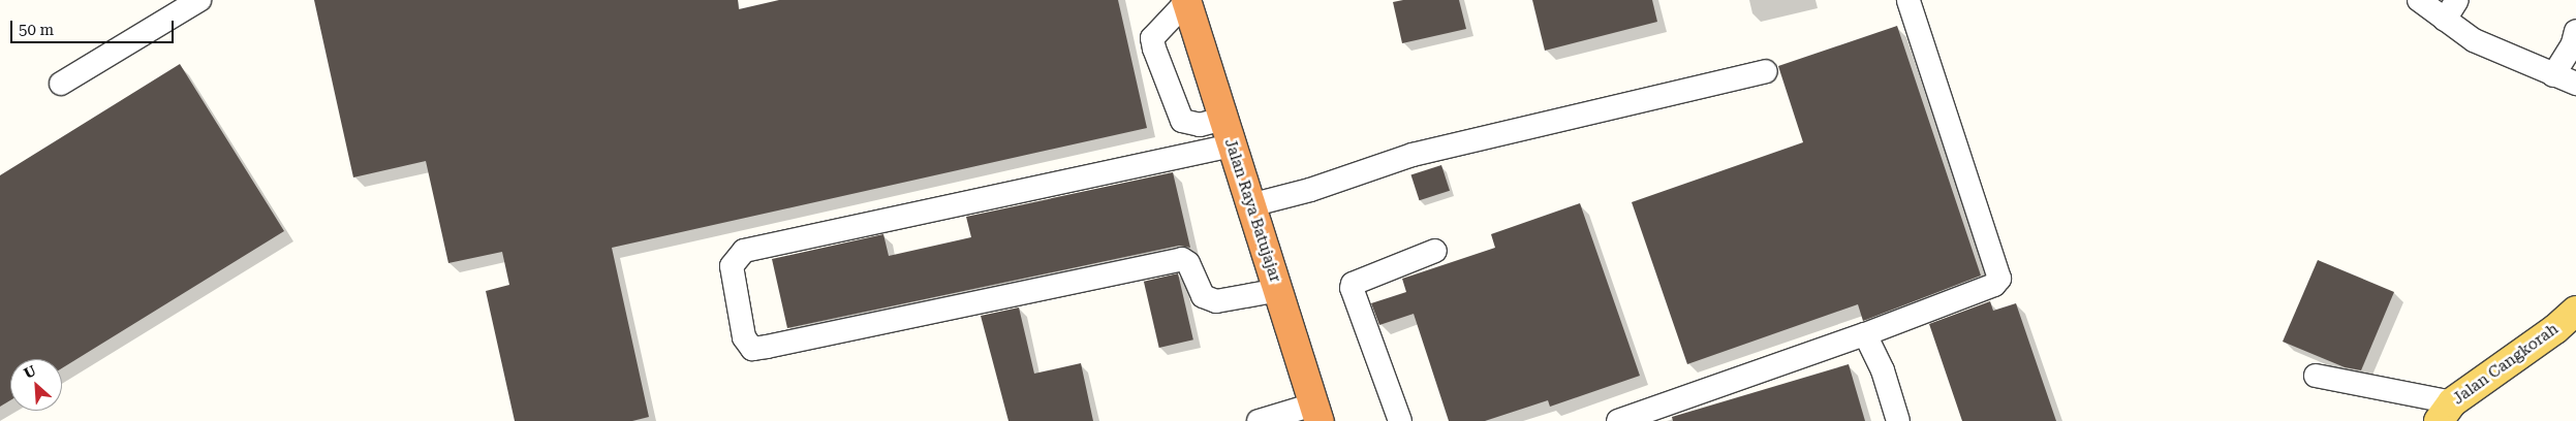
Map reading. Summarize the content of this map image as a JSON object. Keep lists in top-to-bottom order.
{
  "streets": {
    "highway": ["Jalan Raya Batujajar"],
    "main road": ["Jalan Cangkorah"]
  },
  "scale_bar": "50 m",
  "north": "top left"
}
